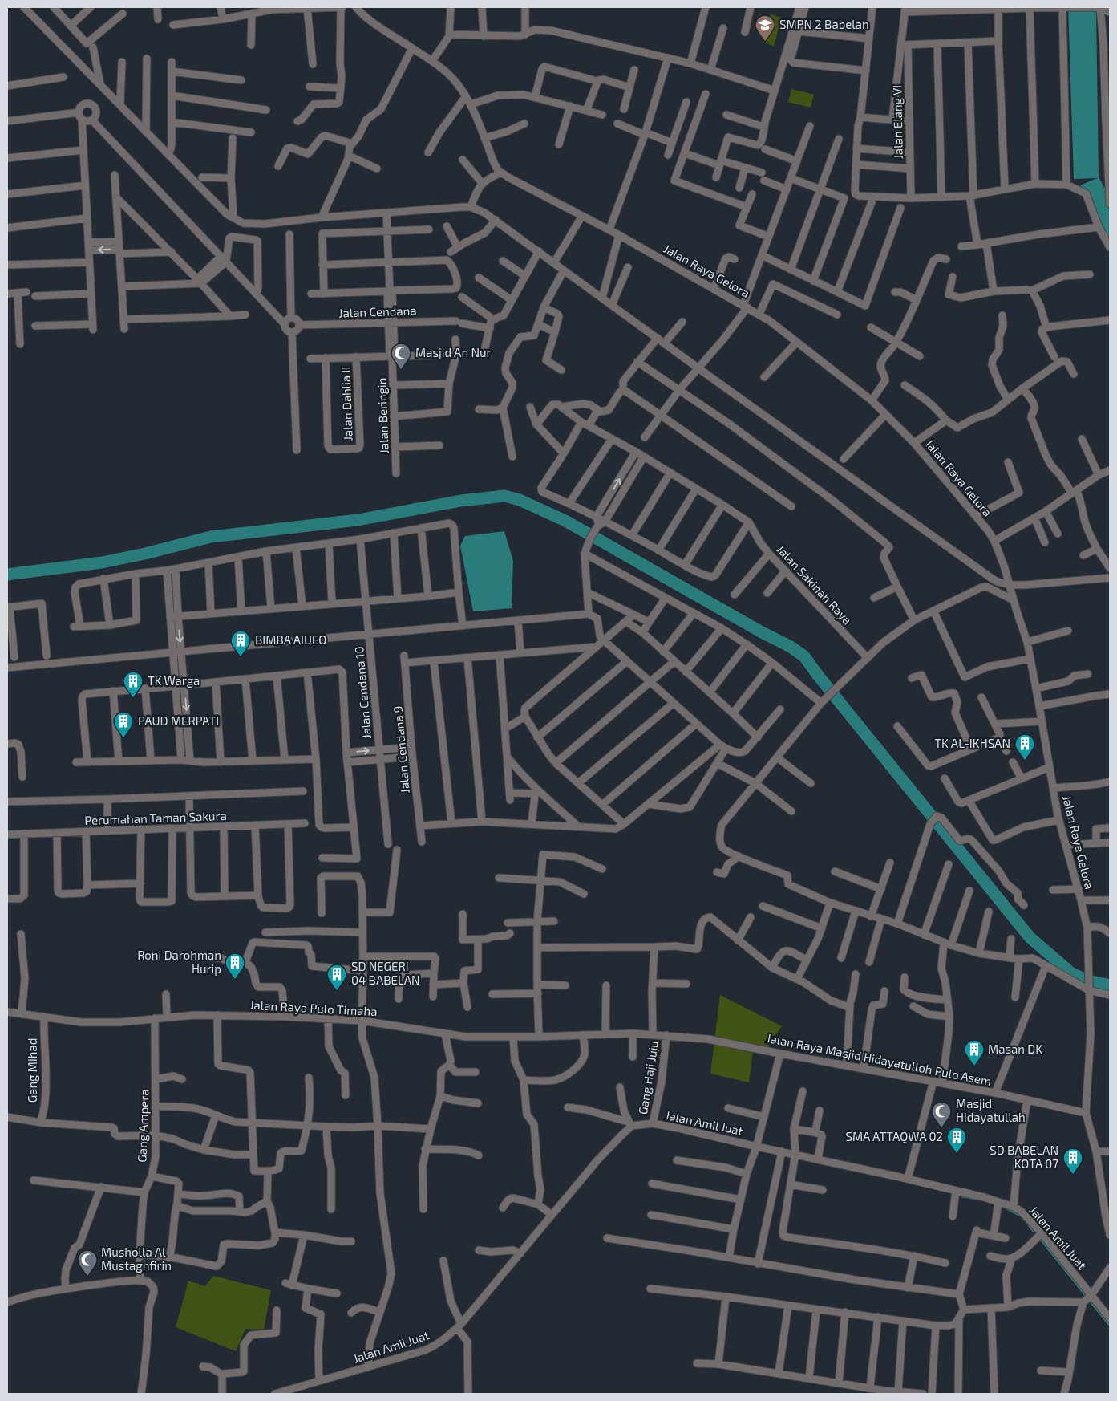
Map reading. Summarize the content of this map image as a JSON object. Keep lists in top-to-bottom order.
{
  "streets": {
    "street": [
      "Jalan Elang VI",
      "Jalan Raya Gelora",
      "Jalan Cendana",
      "Jalan Dahlia II",
      "Jalan Beringin",
      "Jalan Sakinah Raya",
      "Jalan Cendana 10",
      "Jalan Cendana 9",
      "Perumahan Taman Sakura",
      "Jalan Raya Pulo Timaha",
      "Jalan Raya Masjid Hidayatulloh Pulo Asem",
      "Gang Mihad",
      "Gang Haji Juju",
      "Jalan Amil Juat",
      "Gang Ampera"
    ]
  },
  "crossings": [
    ["Jalan Raya Gelora", "Jalan Raya Masjid Hidayatulloh Pulo Asem"],
    ["Jalan Cendana", "Jalan Beringin"],
    ["Jalan Raya Pulo Timaha", "Jalan Raya Masjid Hidayatulloh Pulo Asem"],
    ["Jalan Raya Pulo Timaha", "Gang Mihad"],
    ["Jalan Raya Pulo Timaha", "Gang Haji Juju"],
    ["Jalan Raya Pulo Timaha", "Gang Ampera"],
    ["Jalan Raya Masjid Hidayatulloh Pulo Asem", "Gang Haji Juju"],
    ["Gang Haji Juju", "Jalan Amil Juat"]
  ],
  "places": {
    "school or university": ["SMPN 2 Babelan"],
    "mosque": ["Masjid An Nur", "Masjid Hidayatullah", "Musholla Al Mustaghfirin"],
    "building": [
      "BIMBA AIUEO",
      "TK Warga",
      "PAUD MERPATI",
      "TK AL-IKHSAN",
      "Roni Darohman Hurip",
      "SD NEGERI 04 BABELAN",
      "Masan DK",
      "SMA ATTAQWA 02",
      "SD BABELAN KOTA 07"
    ]
  }
}
